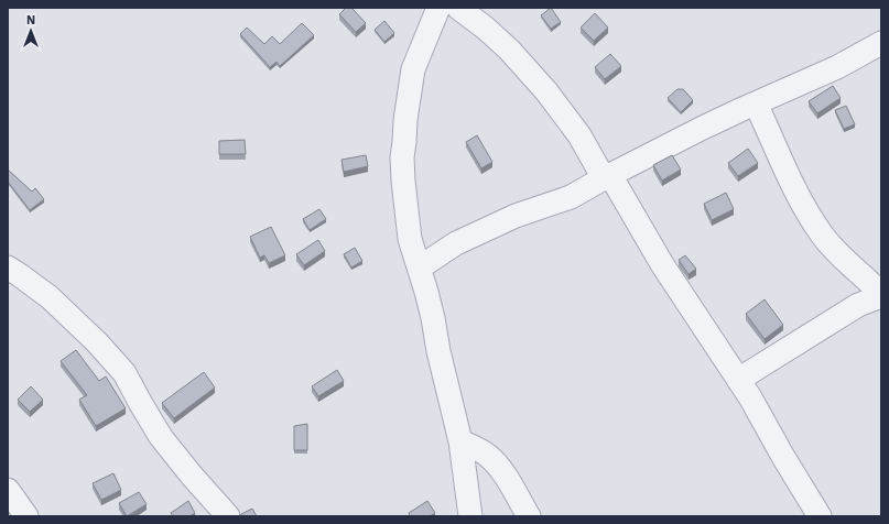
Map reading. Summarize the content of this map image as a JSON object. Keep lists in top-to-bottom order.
{
  "north": "top"
}
